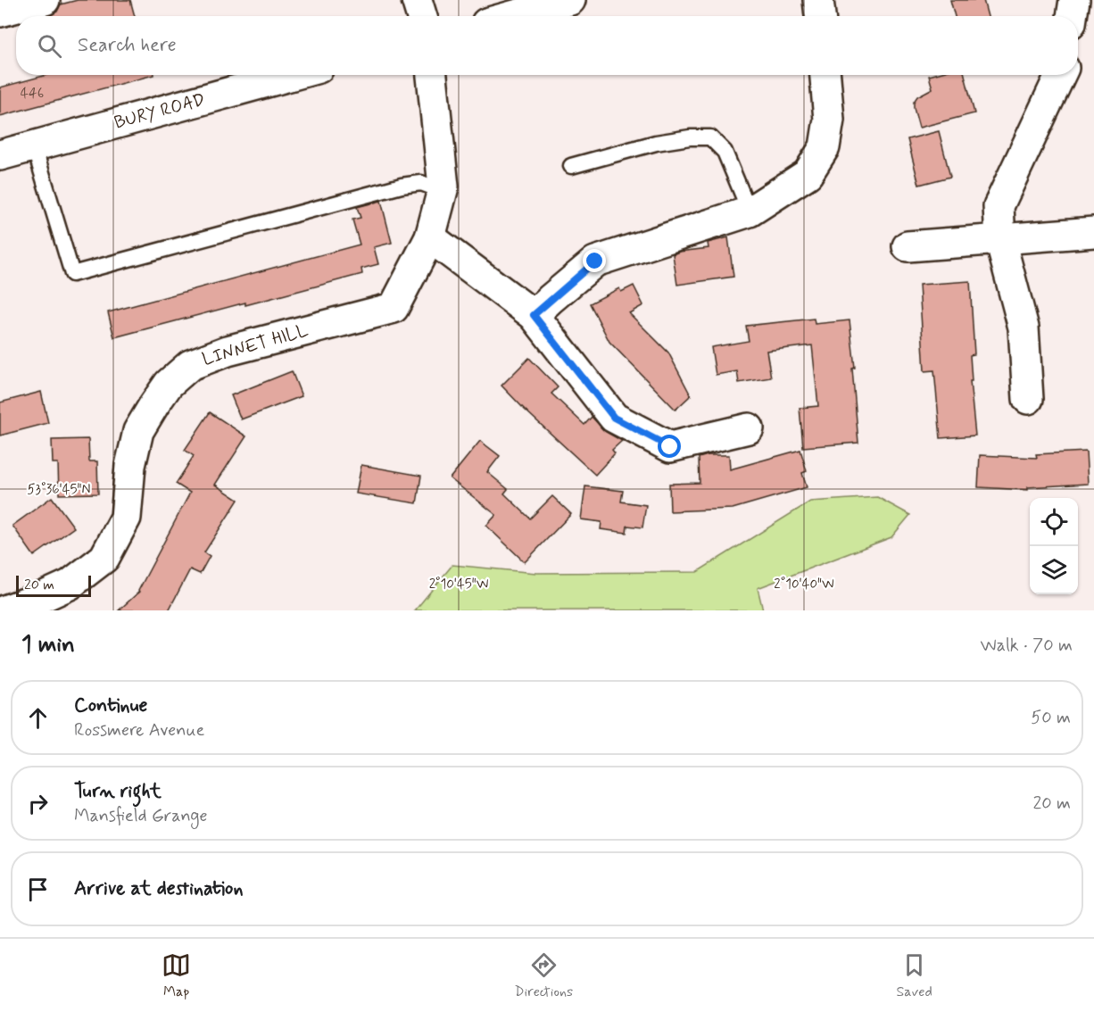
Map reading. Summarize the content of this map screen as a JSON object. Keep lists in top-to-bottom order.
{
  "streets": {
    "street": ["BURY ROAD", "LINNET HILL"]
  },
  "house_numbers": ["446"],
  "scale_bar": "20 m",
  "page": {
    "search": "Search here",
    "scale": "20 m",
    "heading": ["1 min", "Walk · 70 m"],
    "list": [
      ["Continue", "Rossmere Avenue", "50 m"],
      ["Turn right", "Mansfield Grange", "20 m"],
      "Arrive at destination"
    ],
    "nav": ["Map", "Directions", "Saved"]
  },
  "coordinates": ["53°36'45\"N", "2°10'45\"W", "2°10'40\"W"]
}
